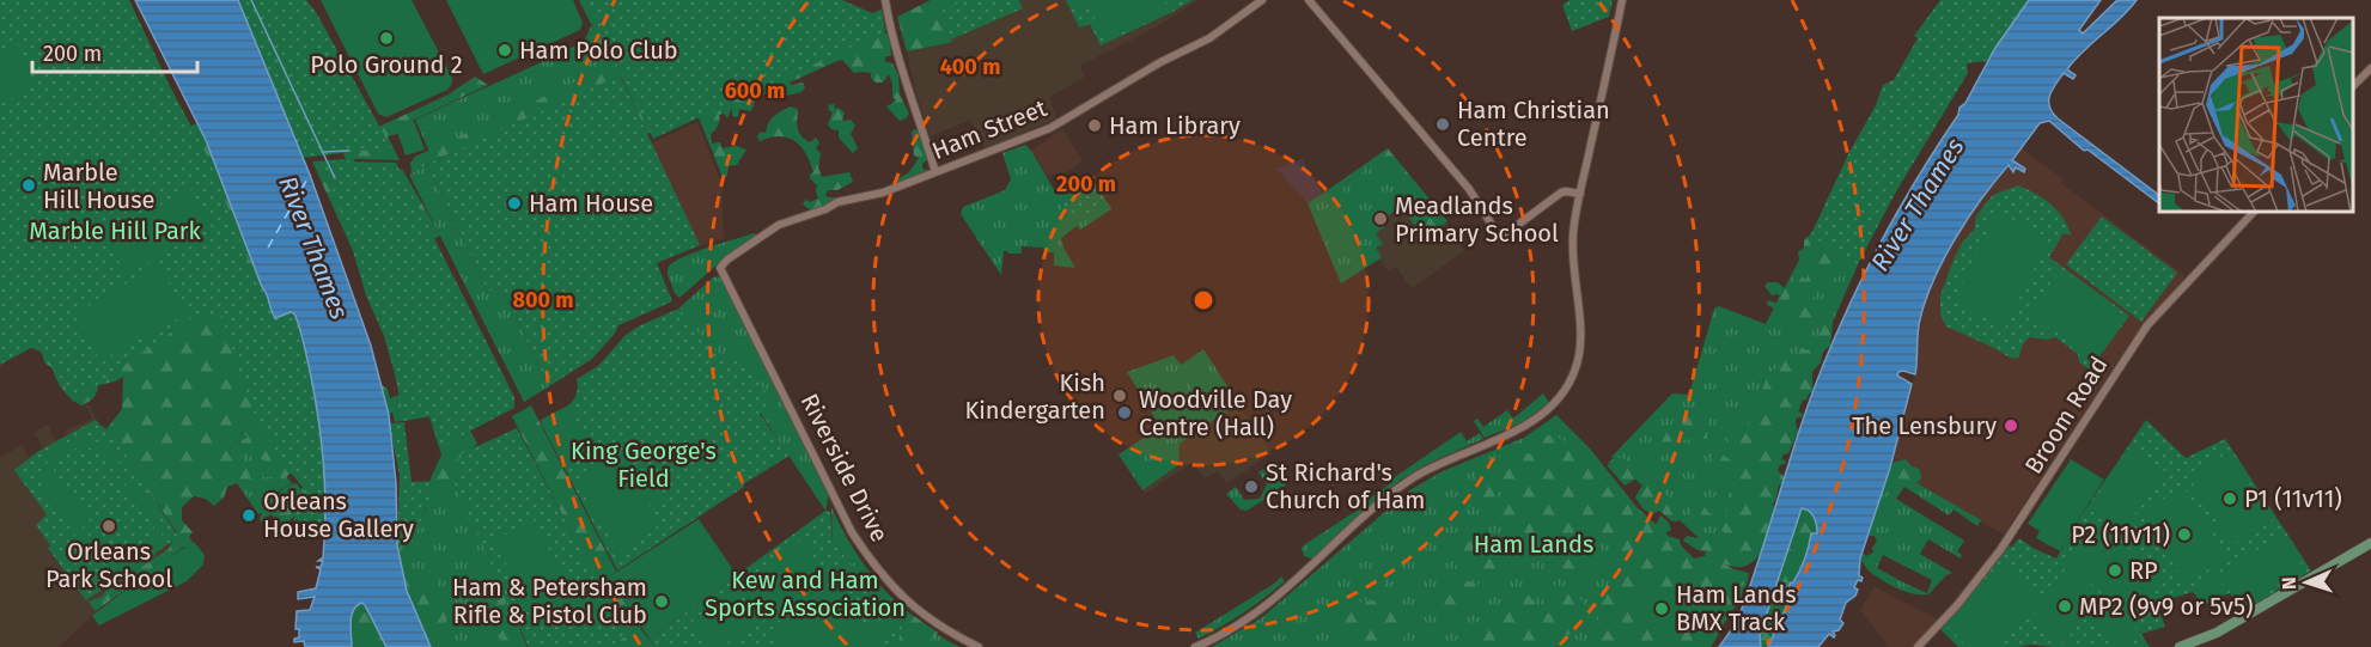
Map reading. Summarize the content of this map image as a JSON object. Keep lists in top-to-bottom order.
{
  "streets": {
    "street": ["Ham Street", "Broom Road", "Riverside Drive"]
  },
  "crossings": [
    ["Ham Street", "Riverside Drive"]
  ],
  "water": ["River Thames"],
  "parks": [
    "Marble Hill Park",
    "King George's Field",
    "Ham Lands",
    "Kew and Ham Sports Association"
  ],
  "places": [
    "Polo Ground 2",
    "Ham Polo Club",
    "Ham Christian Centre",
    "Ham Library",
    "Marble Hill House",
    "Ham House",
    "Meadlands Primary School",
    "Kish Kindergarten",
    "Woodville Day Centre (Hall)",
    "The Lensbury",
    "St Richard's Church of Ham",
    "P1 (11v11)",
    "Orleans House Gallery",
    "Orleans Park School",
    "P2 (11v11)",
    "RP",
    "Ham & Petersham Rifle & Pistol Club",
    "MP2 (9v9 or 5v5)",
    "Ham Lands BMX Track"
  ],
  "scale_bar": "200 m",
  "north": "left",
  "rings": [
    "400 m",
    "600 m",
    "200 m",
    "800 m"
  ]
}
